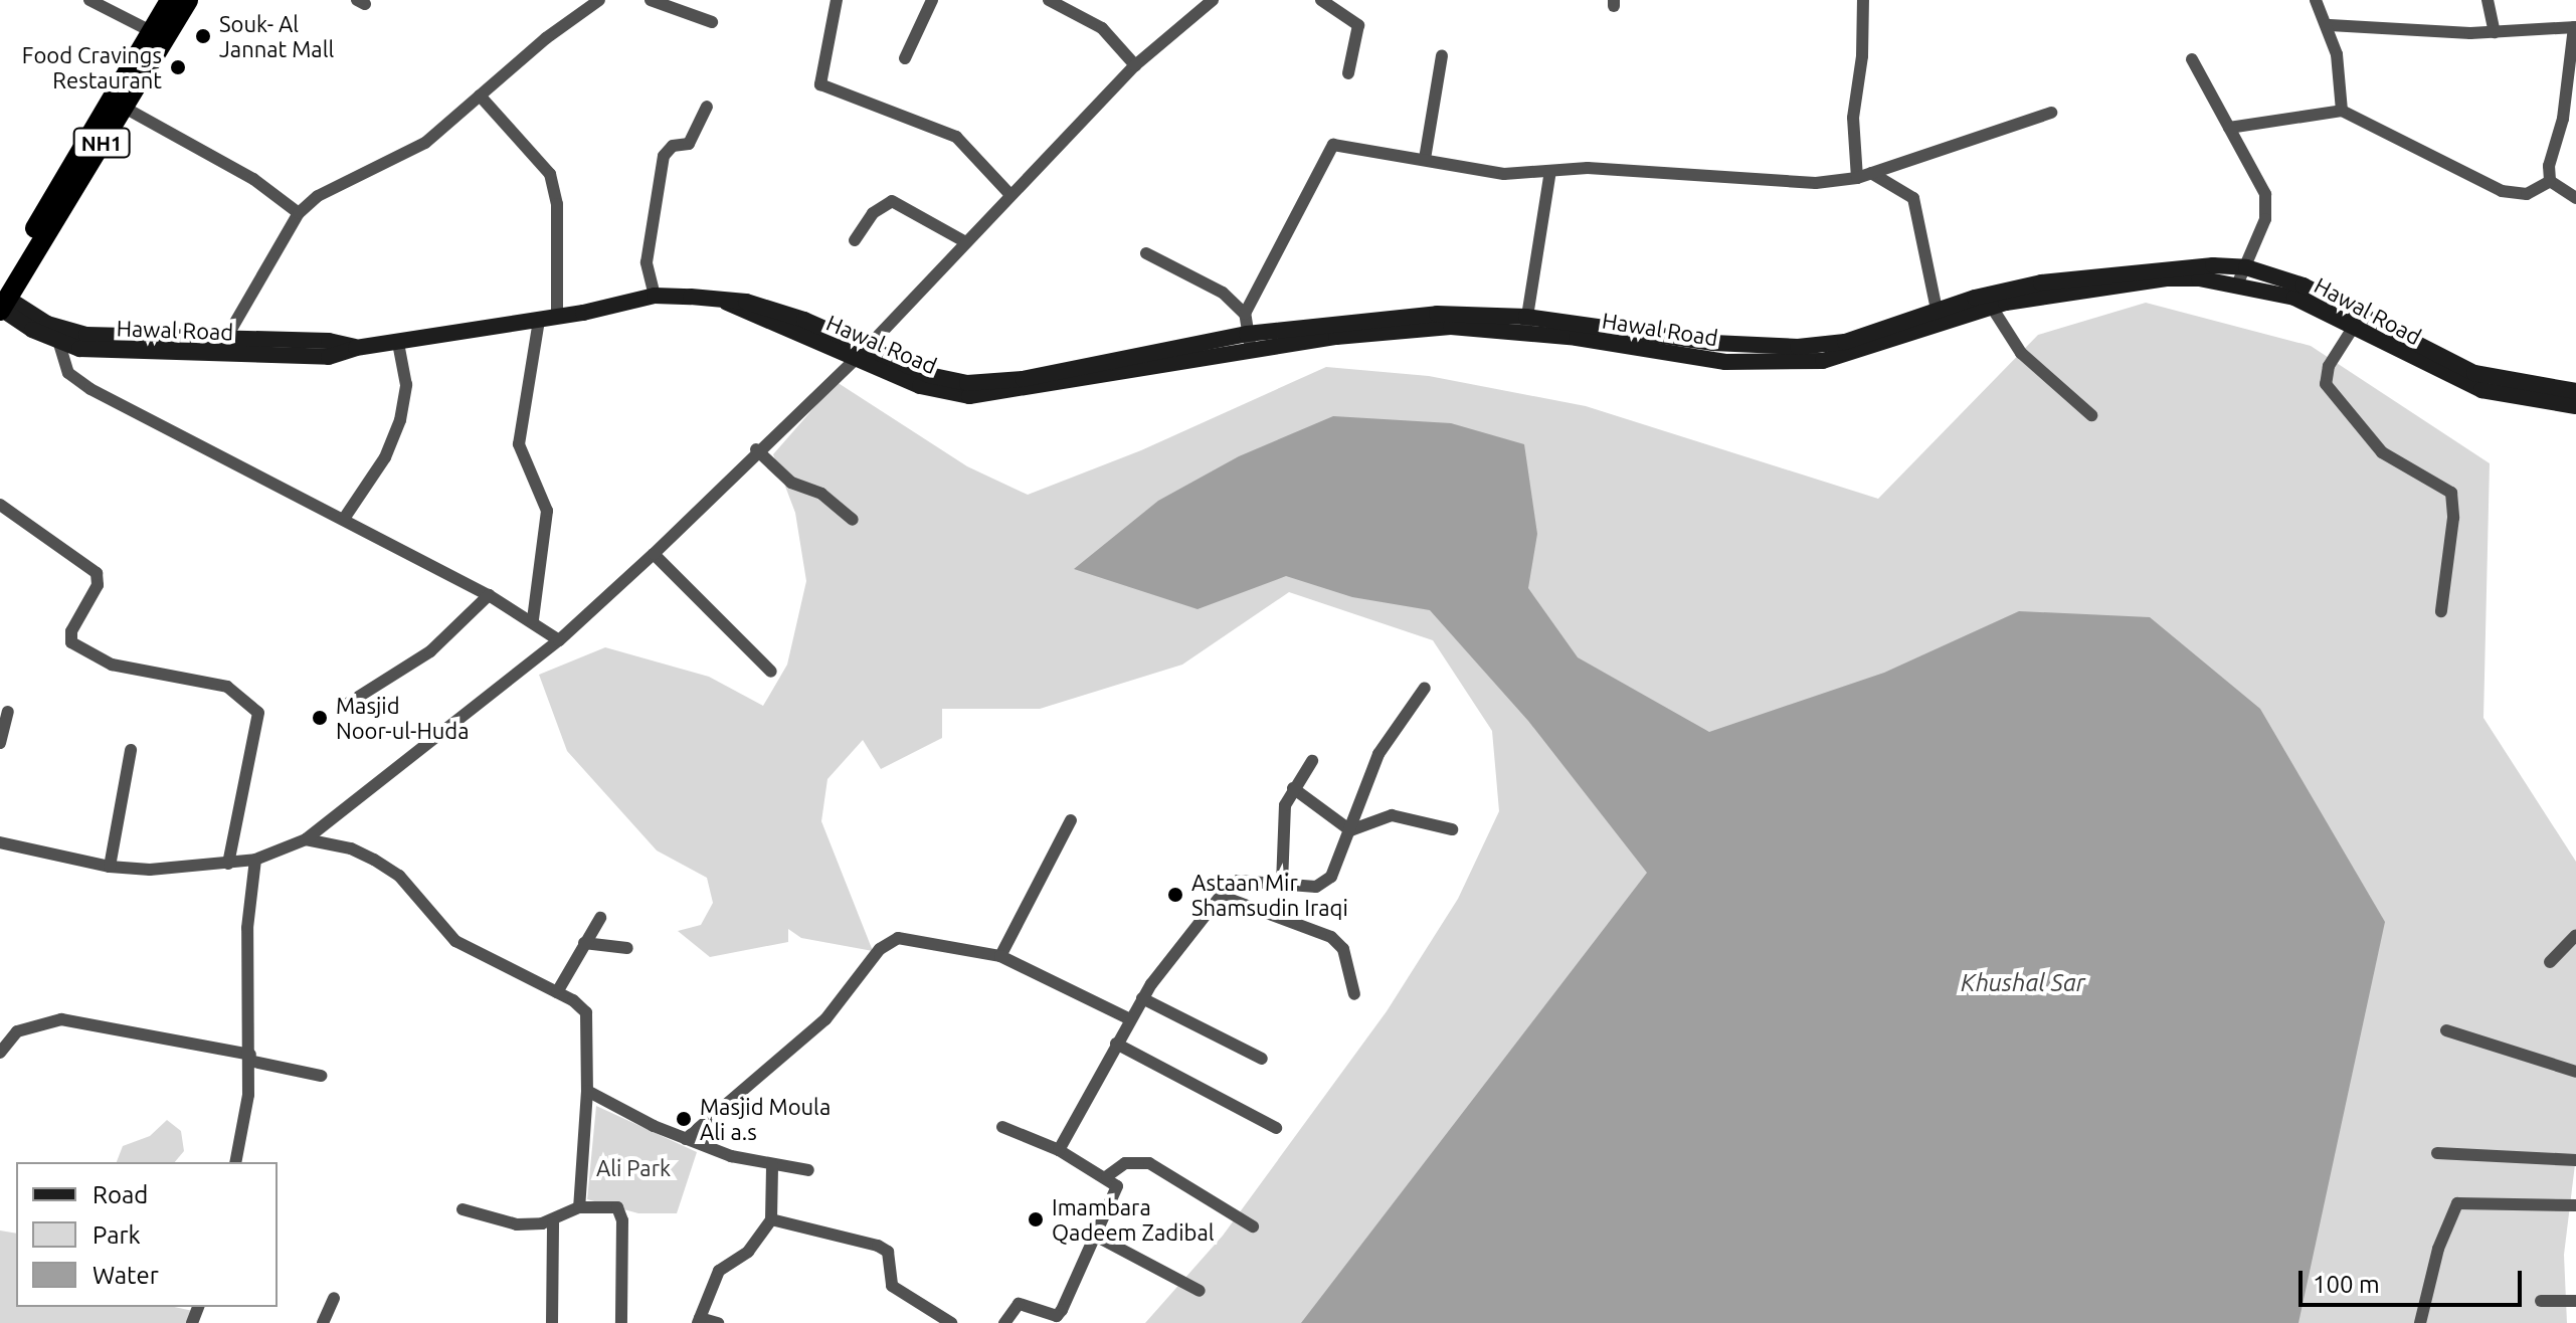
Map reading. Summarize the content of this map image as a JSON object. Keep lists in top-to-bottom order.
{
  "streets": {
    "highway": ["NH1"],
    "main road": ["Hawal Road"]
  },
  "crossings": [
    ["NH1", "Hawal Road"]
  ],
  "water": ["Khushal Sar"],
  "parks": ["Ali Park"],
  "places": [
    "Souk- Al Jannat Mall",
    "Food Cravings Restaurant",
    "Masjid Noor-ul-Huda",
    "Astaan Mir Shamsudin Iraqi",
    "Masjid Moula Ali a.s",
    "Imambara Qadeem Zadibal"
  ],
  "legend": ["Road", "Park", "Water"],
  "scale_bar": "100 m"
}
